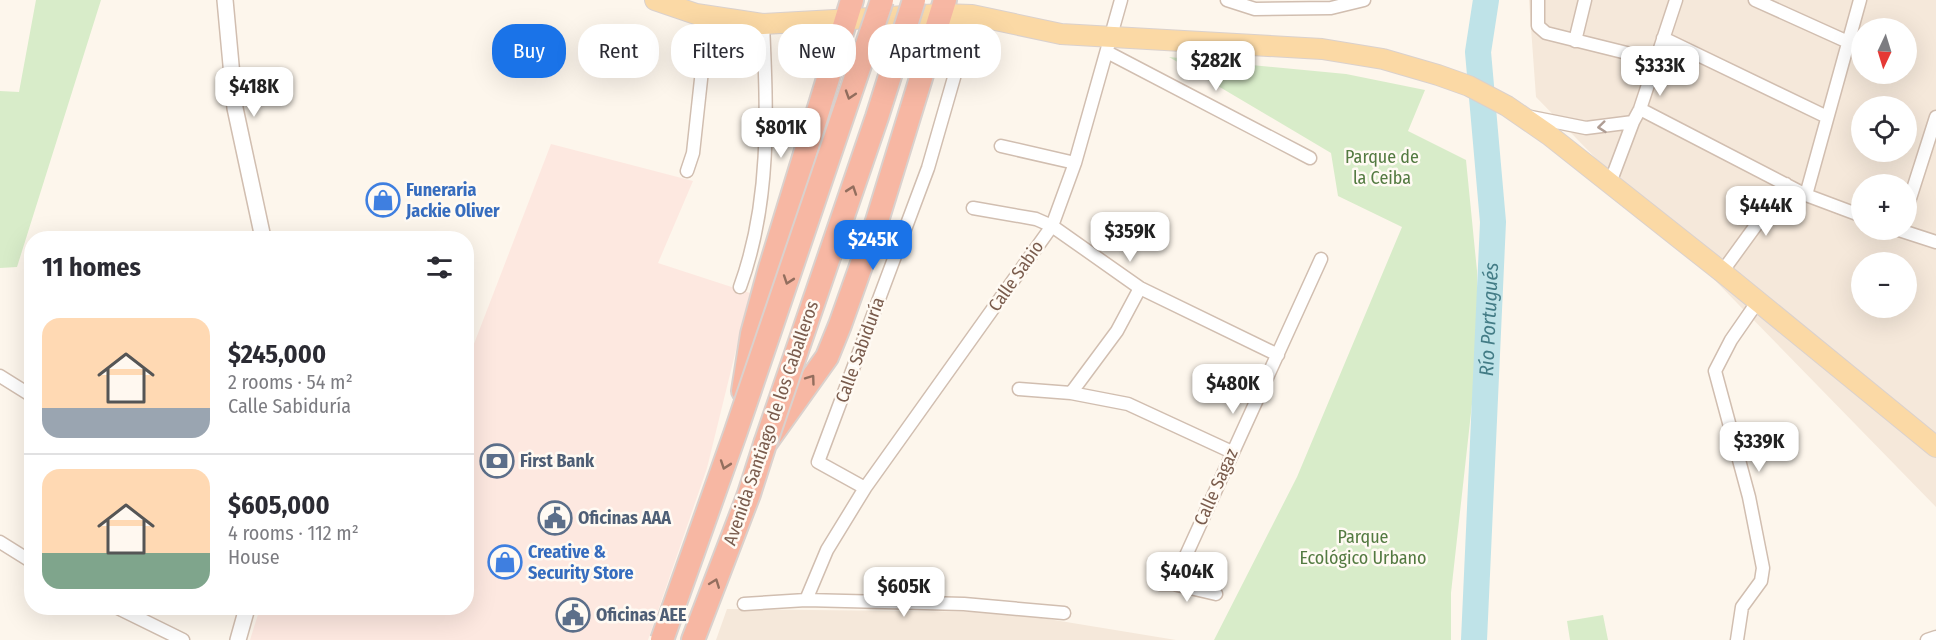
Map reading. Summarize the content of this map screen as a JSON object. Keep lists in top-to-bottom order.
{
  "streets": {
    "highway": ["Avenida Santiago de los Caballeros"],
    "street": ["Calle Sabio", "Calle Sabiduría", "Calle Sagaz"]
  },
  "crossings": [
    ["Calle Sabio", "Calle Sabiduría"]
  ],
  "water": ["Río Portugués"],
  "parks": ["Parque de la Ceiba", "Parque Ecológico Urbano"],
  "places": {
    "shop": ["Funeraria Jackie Oliver", "Creative & Security Store"],
    "bank": ["First Bank"],
    "public building": ["Oficinas AAA", "Oficinas AEE"]
  },
  "north": "bottom",
  "page": {
    "map_buttons": ["+", "−"],
    "chip": [
      "Buy",
      "Rent",
      "Filters",
      "New",
      "Apartment"
    ],
    "price": [
      "$282K",
      "$333K",
      "$418K",
      "$801K",
      "$444K",
      "$359K",
      "$245K",
      "$480K",
      "$339K",
      "$404K",
      "$605K"
    ],
    "heading": "11 homes",
    "list": [
      {
        "name": "$245,000",
        "note": "2 rooms · 54 m² · Calle Sabiduría"
      },
      {
        "name": "$605,000",
        "note": "4 rooms · 112 m² · House"
      }
    ]
  }
}
